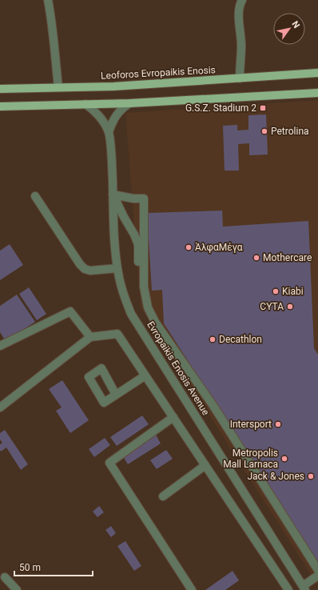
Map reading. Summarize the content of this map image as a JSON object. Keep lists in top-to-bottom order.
{
  "streets": {
    "main road": ["Leoforos Evropaikis Enosis"],
    "street": ["Evropaikis Enosis Avenue"]
  },
  "places": {
    "transit": ["G.S.Z. Stadium 2"],
    "other": [
      "Petrolina",
      "ΆλφαΜέγα",
      "Mothercare",
      "Kiabi",
      "CYTA",
      "Decathlon",
      "Intersport",
      "Metropolis Mall Larnaca",
      "Jack & Jones"
    ]
  },
  "scale_bar": "50 m",
  "north": "top right"
}
